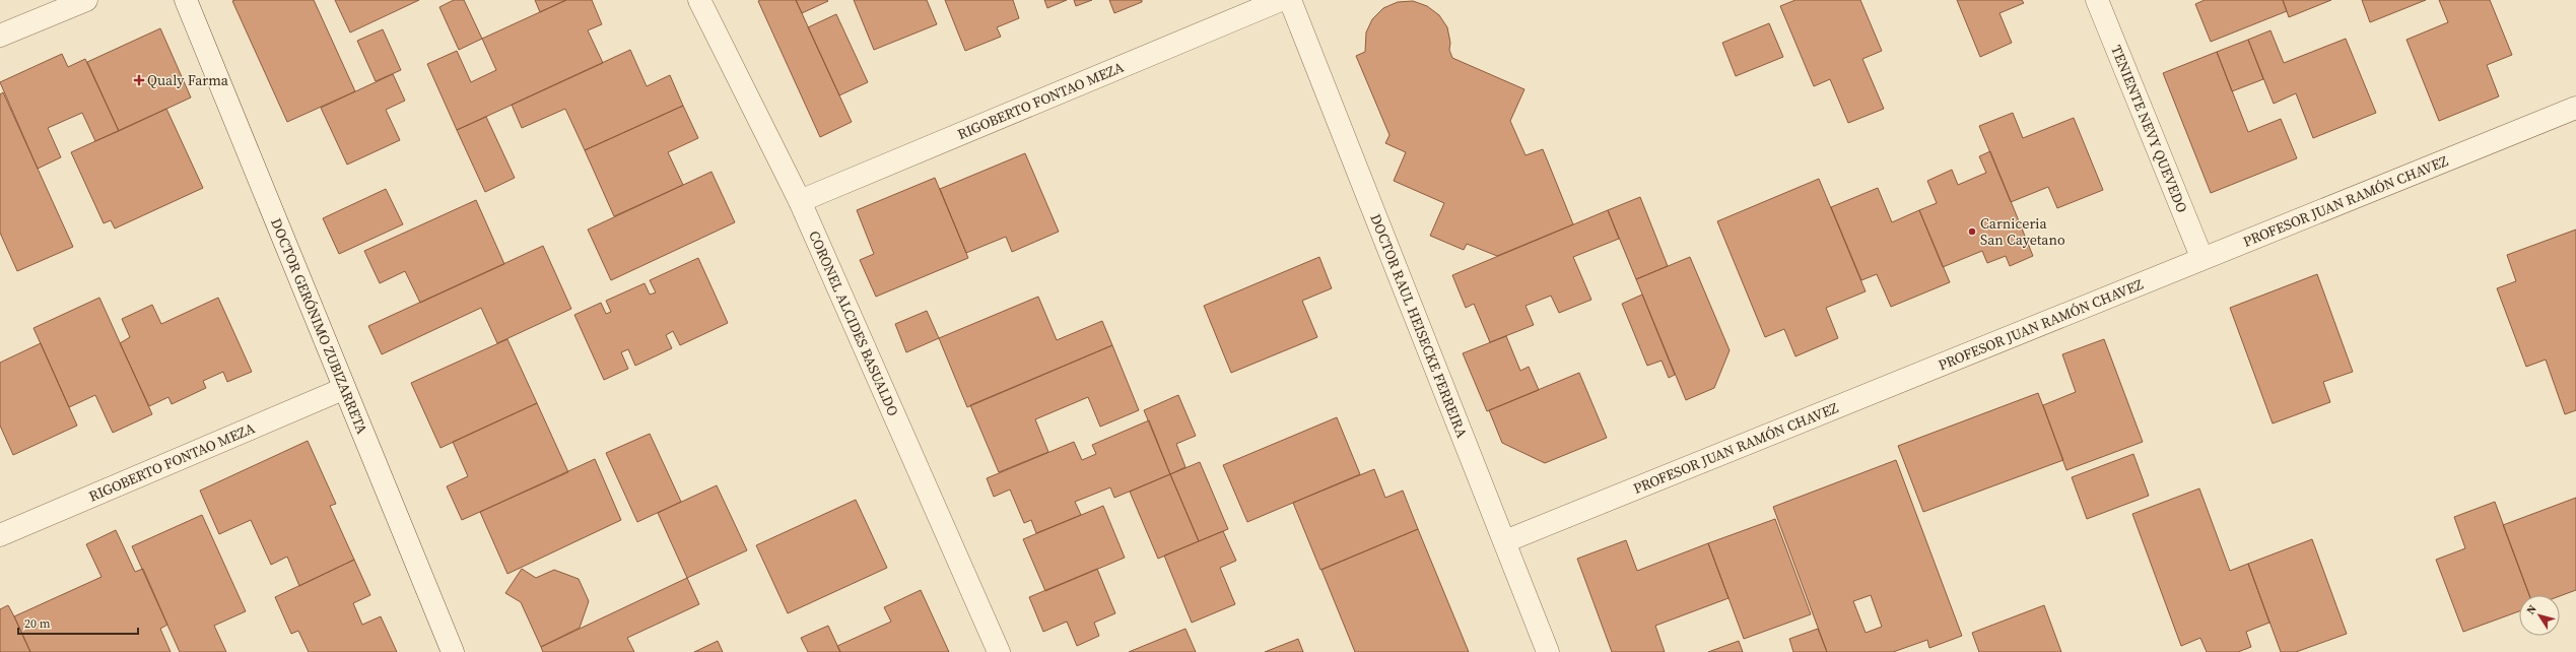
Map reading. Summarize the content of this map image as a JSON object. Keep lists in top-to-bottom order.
{
  "streets": {
    "street": [
      "RIGOBERTO FONTAO MEZA",
      "TENIENTE NEVY QUEVEDO",
      "PROFESOR JUAN RAMÓN CHAVEZ",
      "CORONEL ALCIDES BASUALDO",
      "DOCTOR GERÓNIMO ZUBIZARRETA",
      "DOCTOR RAUL HEISECKE FERREIRA"
    ]
  },
  "crossings": [
    ["RIGOBERTO FONTAO MEZA", "CORONEL ALCIDES BASUALDO"],
    ["RIGOBERTO FONTAO MEZA", "DOCTOR GERÓNIMO ZUBIZARRETA"],
    ["TENIENTE NEVY QUEVEDO", "PROFESOR JUAN RAMÓN CHAVEZ"],
    ["PROFESOR JUAN RAMÓN CHAVEZ", "DOCTOR RAUL HEISECKE FERREIRA"]
  ],
  "places": {
    "health": ["Qualy Farma"],
    "other": ["Carniceria San Cayetano"]
  },
  "scale_bar": "20 m",
  "north": "top left"
}
